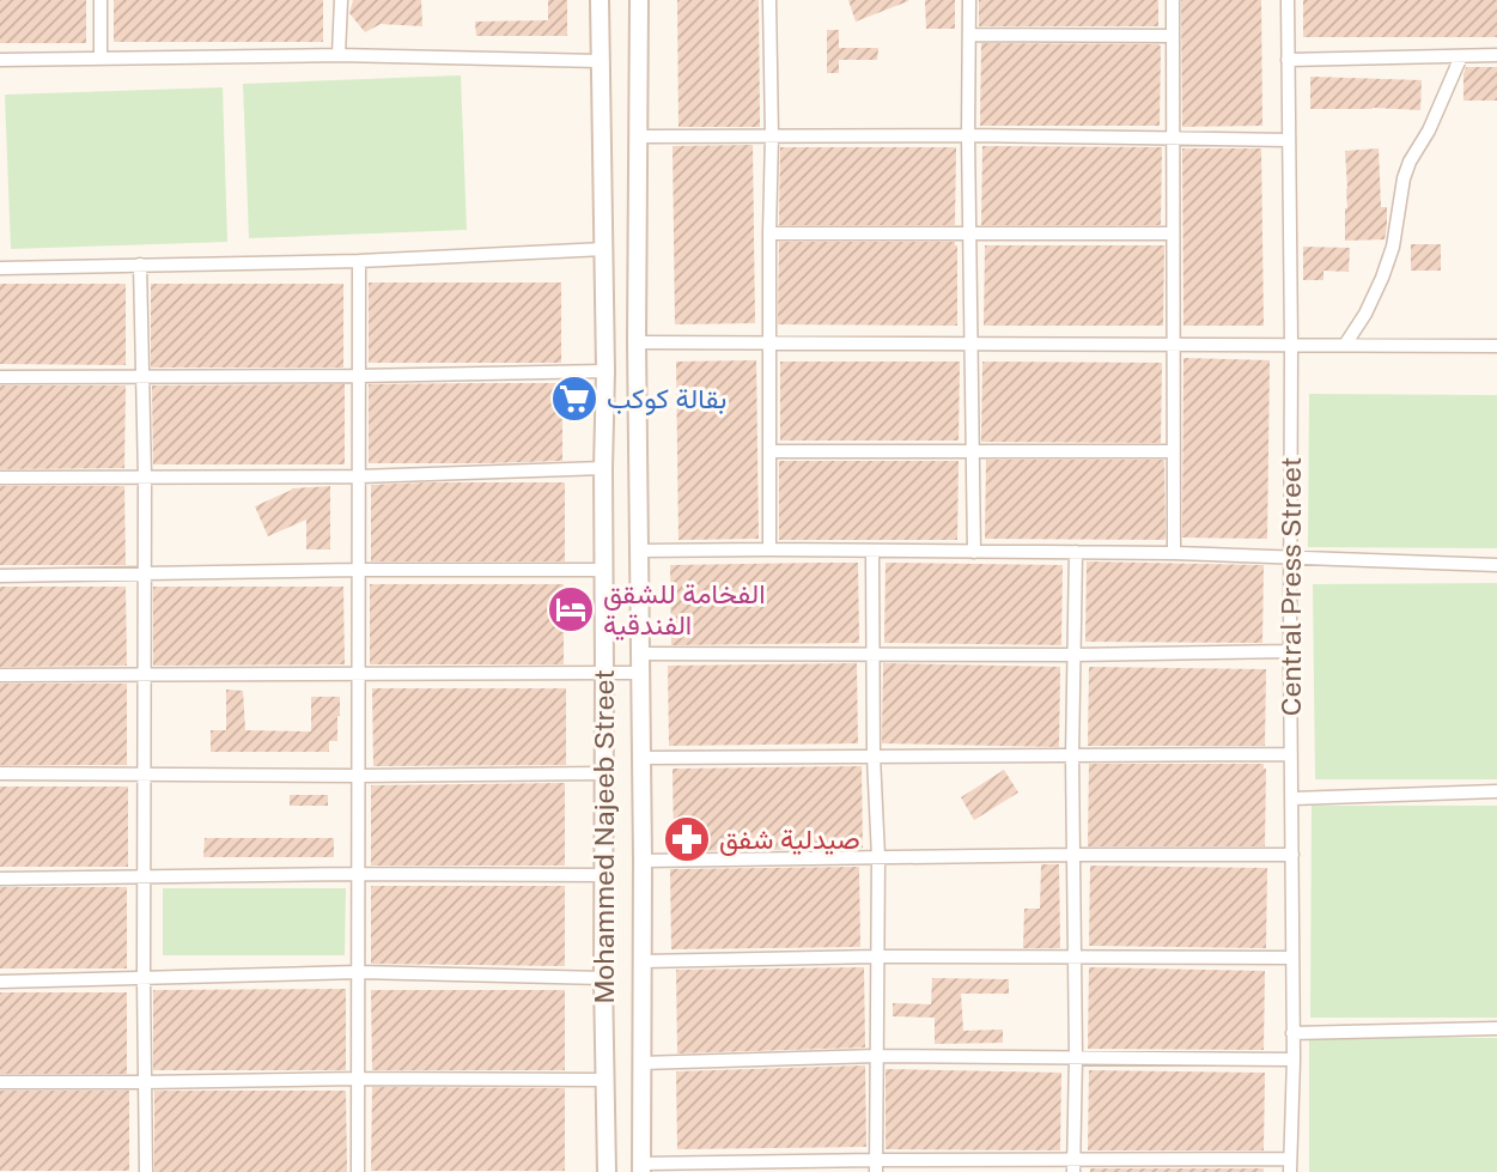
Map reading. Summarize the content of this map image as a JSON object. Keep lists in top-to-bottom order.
{
  "streets": {
    "main road": ["Mohammed Najeeb Street"],
    "street": ["Central Press Street"]
  },
  "places": {
    "supermarket": ["بقالة كوكب"],
    "hotel": ["الفخامة للشقق الفندقية"],
    "pharmacy": ["صيدلية شفق"]
  }
}
